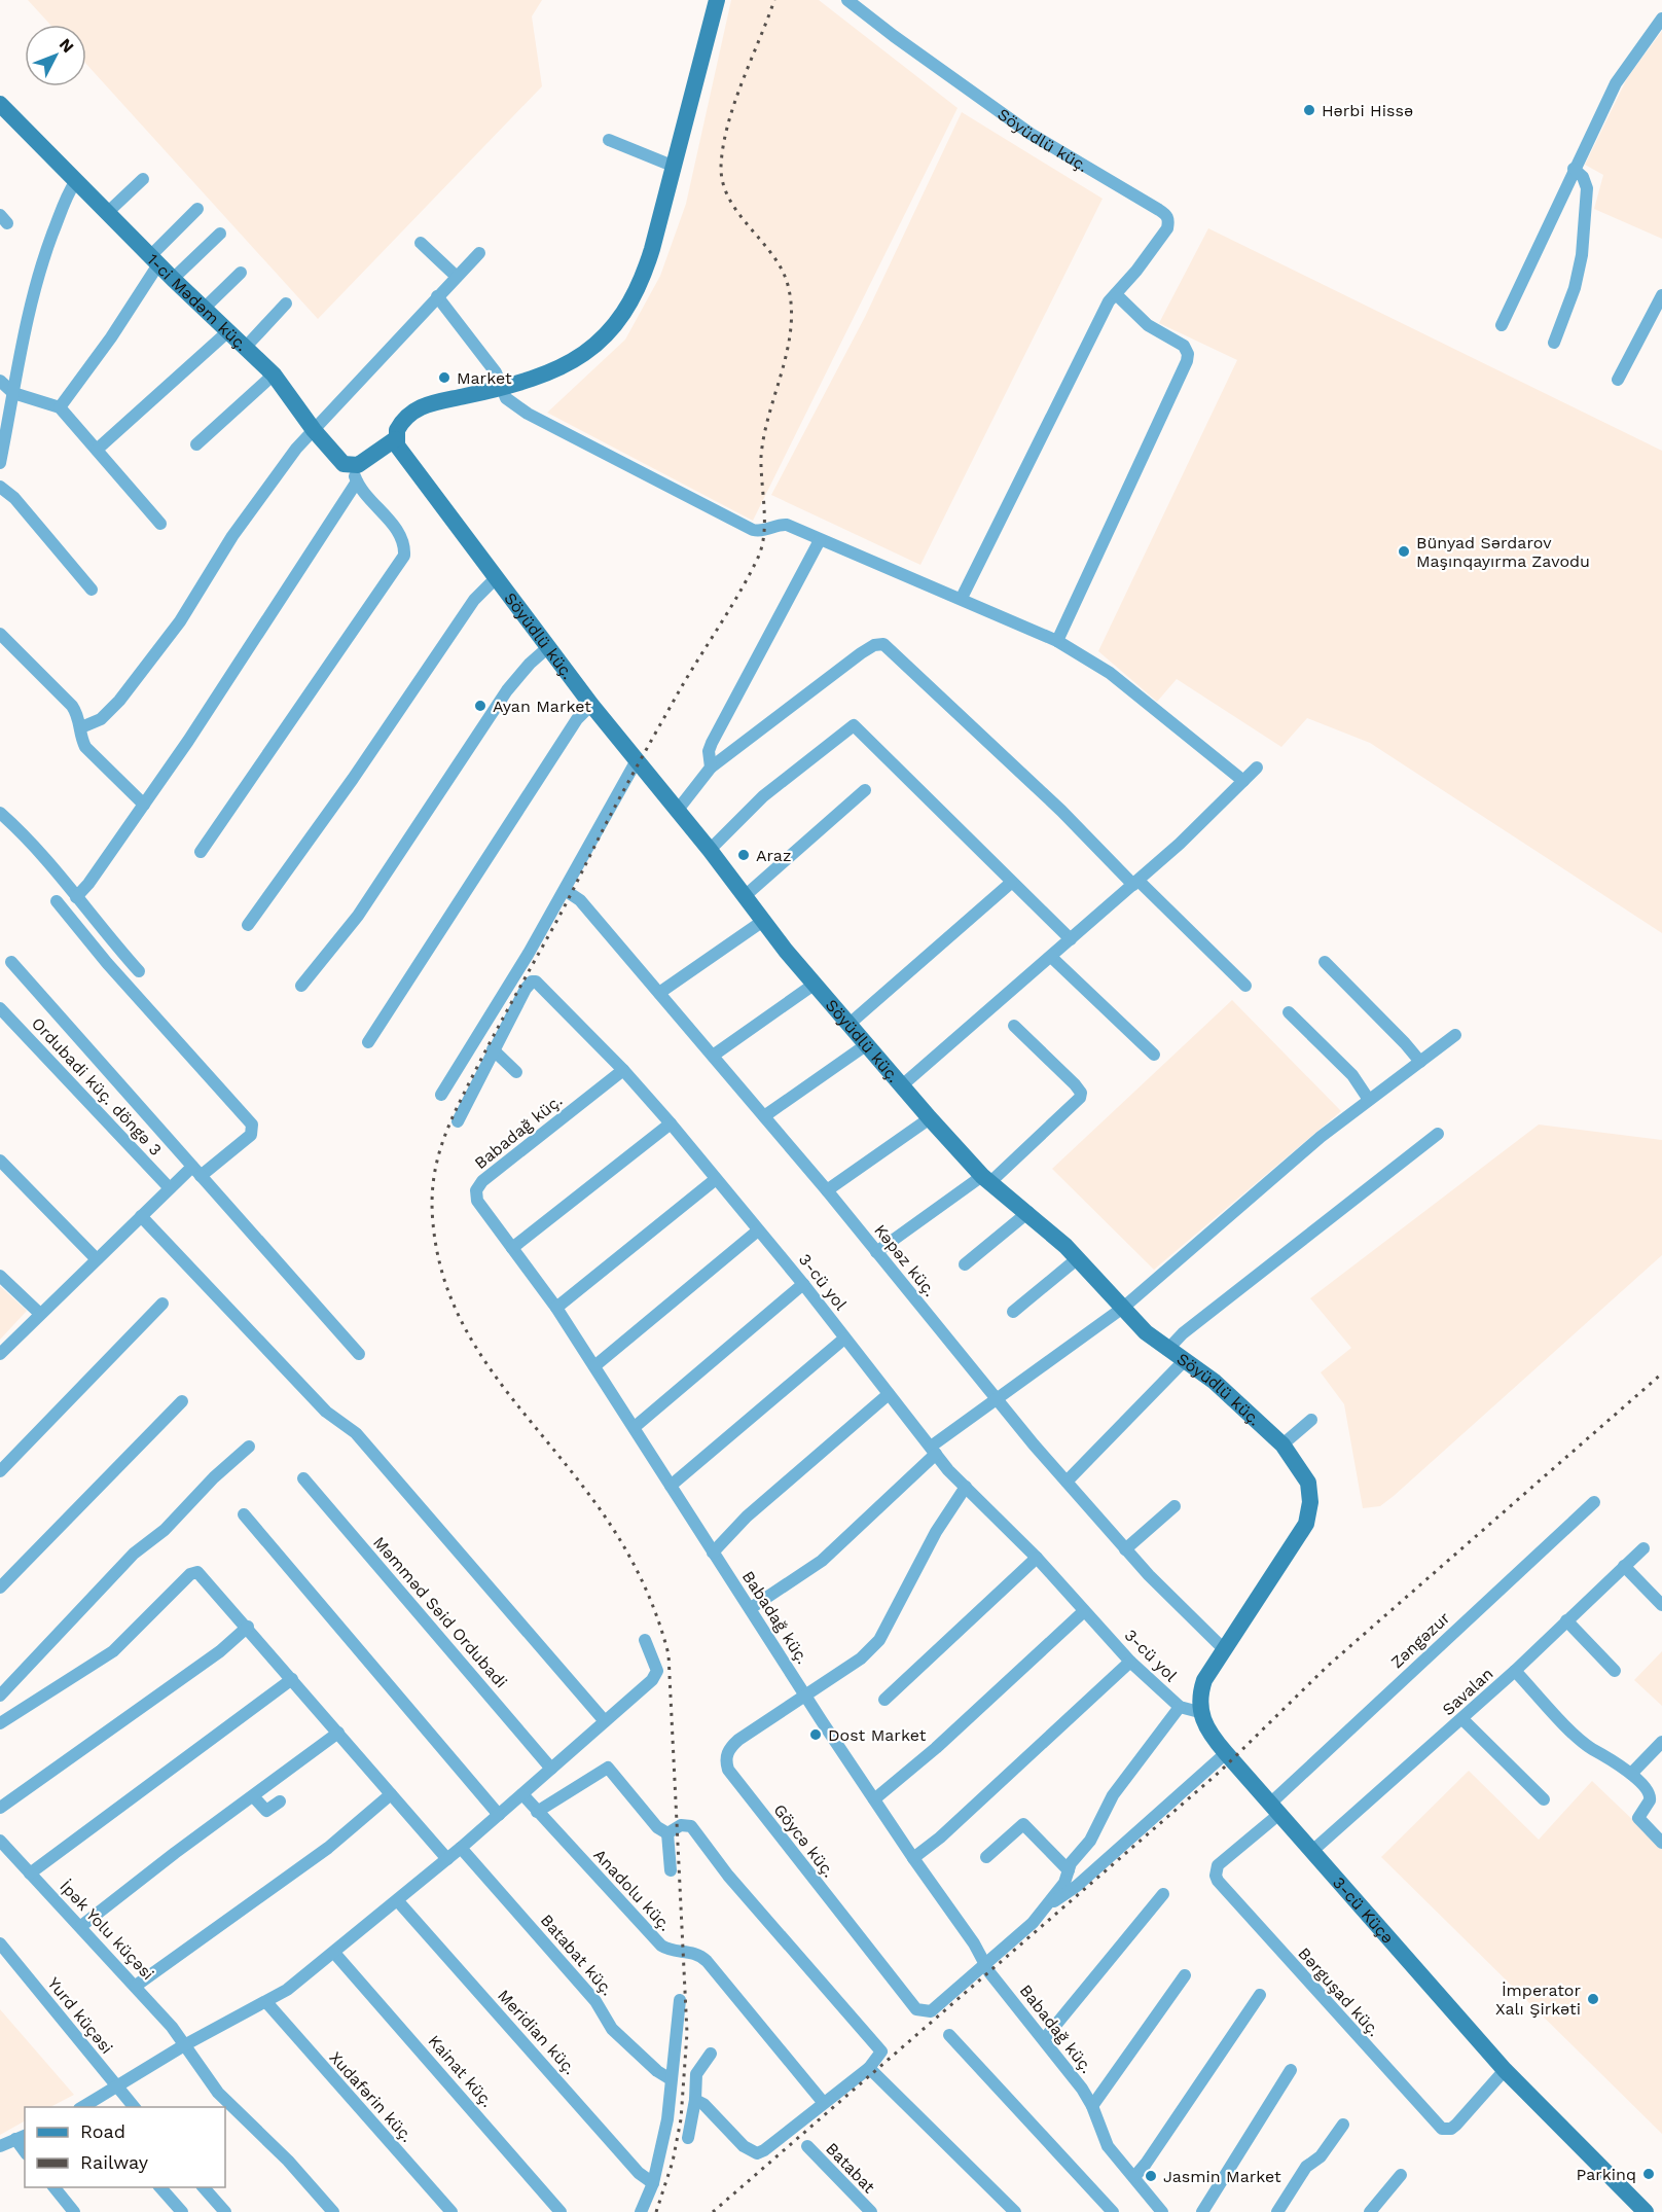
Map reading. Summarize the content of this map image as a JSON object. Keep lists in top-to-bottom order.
{
  "streets": {
    "street": [
      "Söyüdlü küç.",
      "1-ci Mədəm küç.",
      "Ordubadi küç. döngə 3",
      "Babadağ küç.",
      "Kəpəz küç.",
      "3-cü yol",
      "Məmməd Səid Ordubadi",
      "Zəngəzur",
      "Savalan",
      "Göycə küç.",
      "Anadolu küç.",
      "3-cü Küçə",
      "İpək Yolu küçəsi",
      "Batabat küç.",
      "Bərguşad küç.",
      "Yurd küçəsi",
      "Meridian küç.",
      "Kainat küç.",
      "Xudafərin küç.",
      "Batabat"
    ]
  },
  "crossings": [
    ["Söyüdlü küç.", "Kəpəz küç."],
    ["Söyüdlü küç.", "3-cü yol"],
    ["Söyüdlü küç.", "3-cü Küçə"],
    ["Babadağ küç.", "3-cü yol"],
    ["Babadağ küç.", "Göycə küç."],
    ["3-cü yol", "Göycə küç."],
    ["3-cü yol", "3-cü Küçə"],
    ["Zəngəzur", "3-cü Küçə"],
    ["Zəngəzur", "Bərguşad küç."],
    ["Savalan", "3-cü Küçə"],
    ["3-cü Küçə", "Bərguşad küç."]
  ],
  "places": [
    "Hərbi Hissə",
    "Market",
    "Bünyad Sərdarov Maşınqayırma Zavodu",
    "Ayan Market",
    "Araz",
    "Dost Market",
    "İmperator Xalı Şirkəti",
    "Parkinq",
    "Jasmin Market"
  ],
  "legend": ["Road", "Railway"],
  "north": "top right"
}
